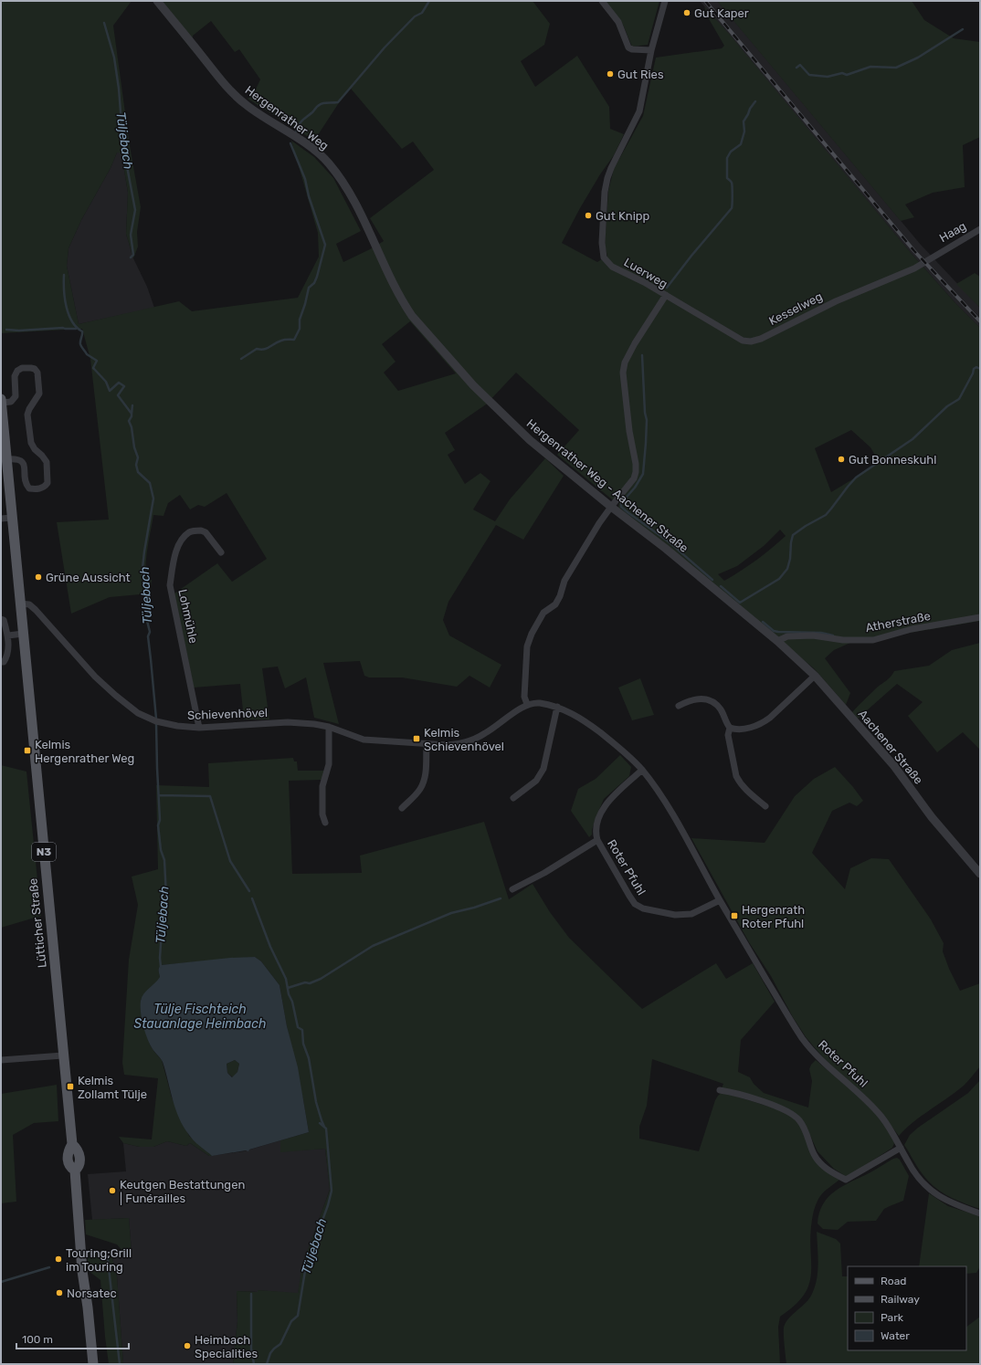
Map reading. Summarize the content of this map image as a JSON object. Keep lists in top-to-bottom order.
{
  "streets": {
    "main road": ["N3", "Lütticher Straße"],
    "street": [
      "Hergenrather Weg",
      "Haag",
      "Luerweg",
      "Kesselweg",
      "Hergenrather Weg - Aachener Straße",
      "Lohmühle",
      "Atherstraße",
      "Schievenhövel",
      "Aachener Straße",
      "Roter Pfuhl"
    ]
  },
  "crossings": [
    ["Hergenrather Weg", "Hergenrather Weg - Aachener Straße"],
    ["Haag", "Kesselweg"],
    ["Luerweg", "Kesselweg"],
    ["Luerweg", "Hergenrather Weg - Aachener Straße"],
    ["Hergenrather Weg - Aachener Straße", "Atherstraße"],
    ["Hergenrather Weg - Aachener Straße", "Aachener Straße"],
    ["Lohmühle", "Schievenhövel"],
    ["Atherstraße", "Aachener Straße"],
    ["Schievenhövel", "Lütticher Straße"]
  ],
  "water": ["Tüljebach", "Tülje Fischteich Stauanlage Heimbach"],
  "places": {
    "other": [
      "Gut Kaper",
      "Gut Ries",
      "Gut Knipp",
      "Gut Bonneskuhl",
      "Grüne Aussicht",
      "Keutgen Bestattungen | Funérailles",
      "Touring;Grill im Touring",
      "Norsatec",
      "Heimbach Specialities"
    ],
    "transit": [
      "Kelmis Schievenhövel",
      "Kelmis Hergenrather Weg",
      "Hergenrath Roter Pfuhl",
      "Kelmis Zollamt Tülje"
    ]
  },
  "legend": [
    "Road",
    "Railway",
    "Park",
    "Water"
  ],
  "scale_bar": "100 m"
}
